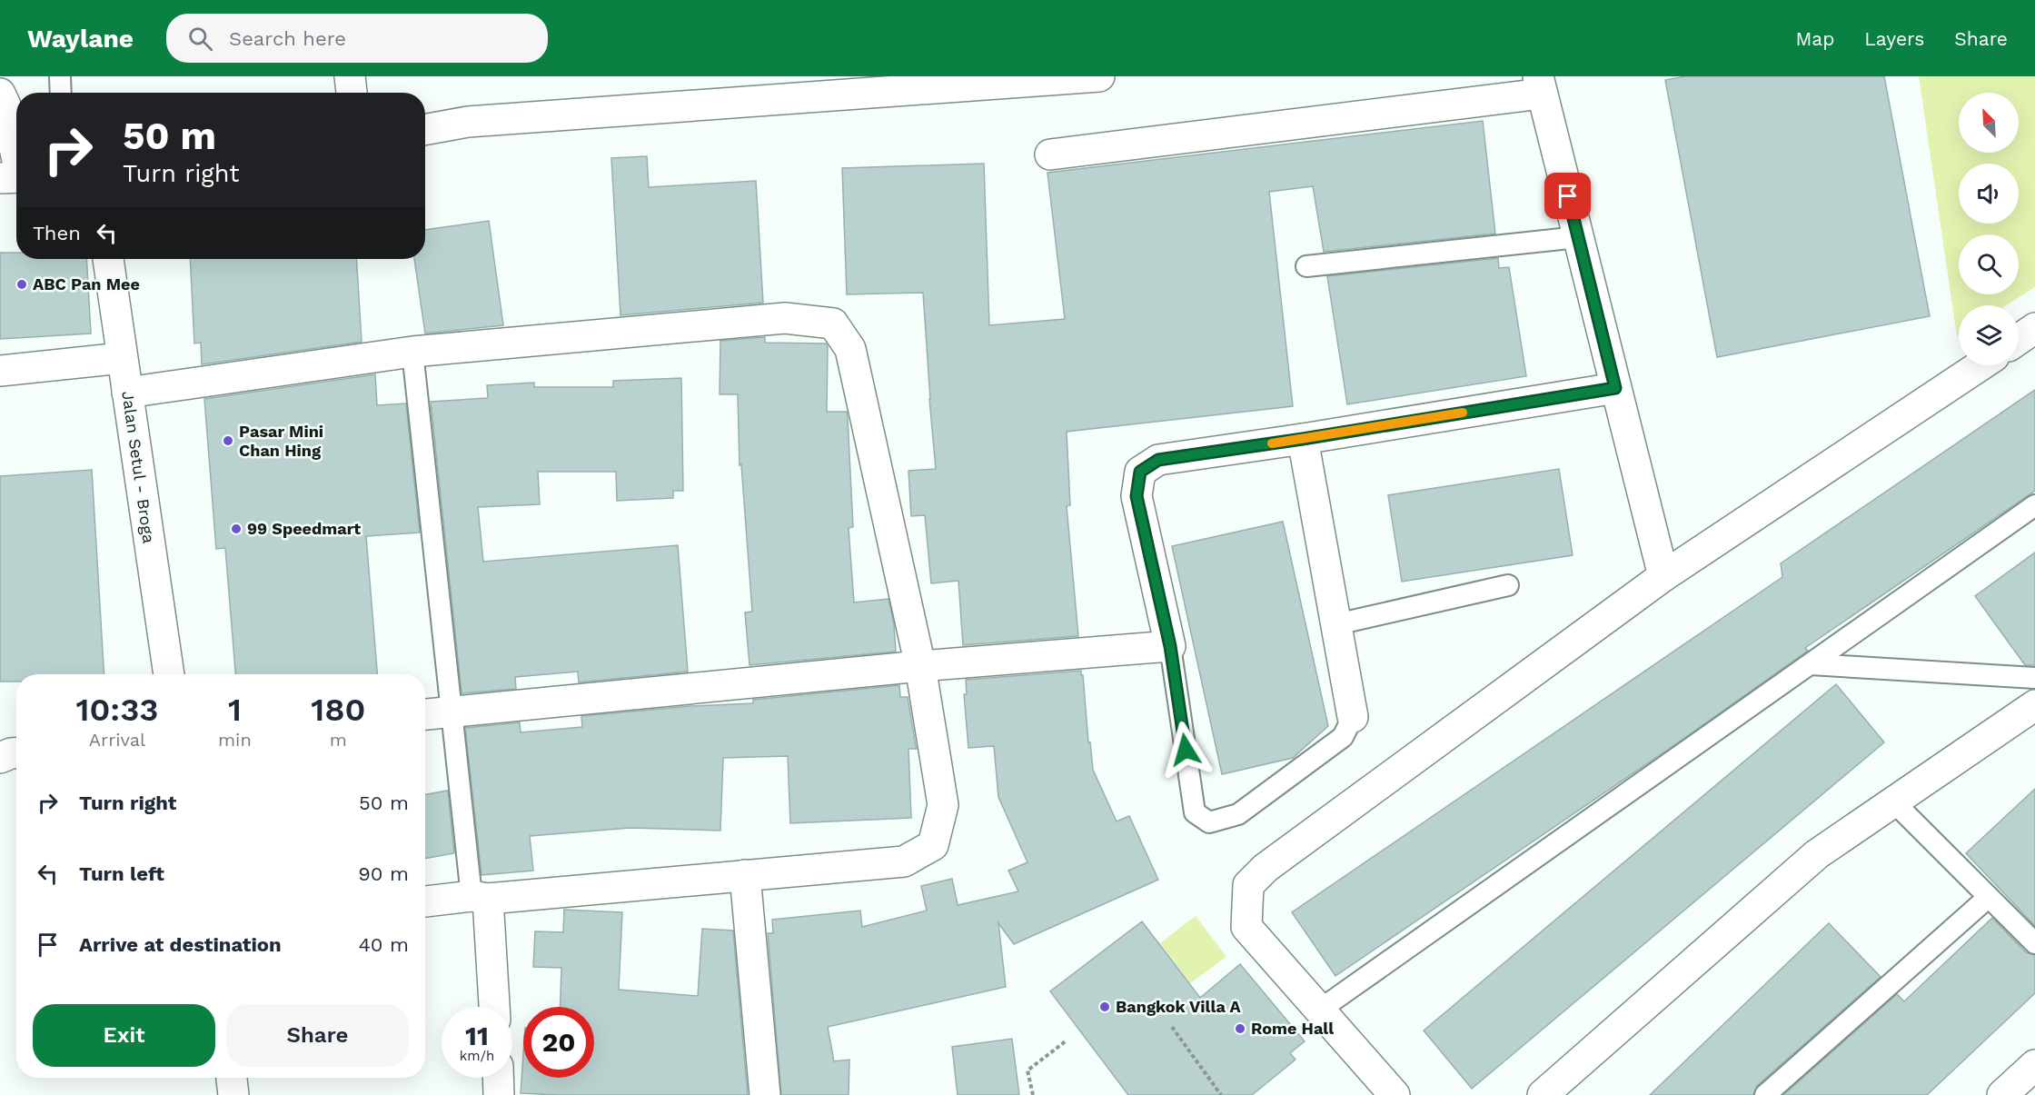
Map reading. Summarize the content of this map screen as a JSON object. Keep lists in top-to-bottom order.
{
  "streets": {
    "street": ["Jalan Setul - Broga"]
  },
  "places": [
    "ABC Pan Mee",
    "Pasar Mini Chan Hing",
    "99 Speedmart",
    "Bangkok Villa A",
    "Rome Hall"
  ],
  "north": "top left",
  "page": {
    "header": "Waylane",
    "search": "Search here",
    "nav": ["Map", "Layers", "Share"],
    "turn": ["50 m", "Turn right"],
    "then": "Then",
    "eta": [
      "10:33",
      "Arrival",
      "1",
      "min",
      "180",
      "m"
    ],
    "list": [
      {
        "name": "Turn right",
        "value": "50 m"
      },
      {
        "name": "Turn left",
        "value": "90 m"
      },
      {
        "name": "Arrive at destination",
        "value": "40 m"
      }
    ],
    "buttons": ["Exit", "Share"],
    "speed": "11 km/h",
    "limit": "20"
  }
}
